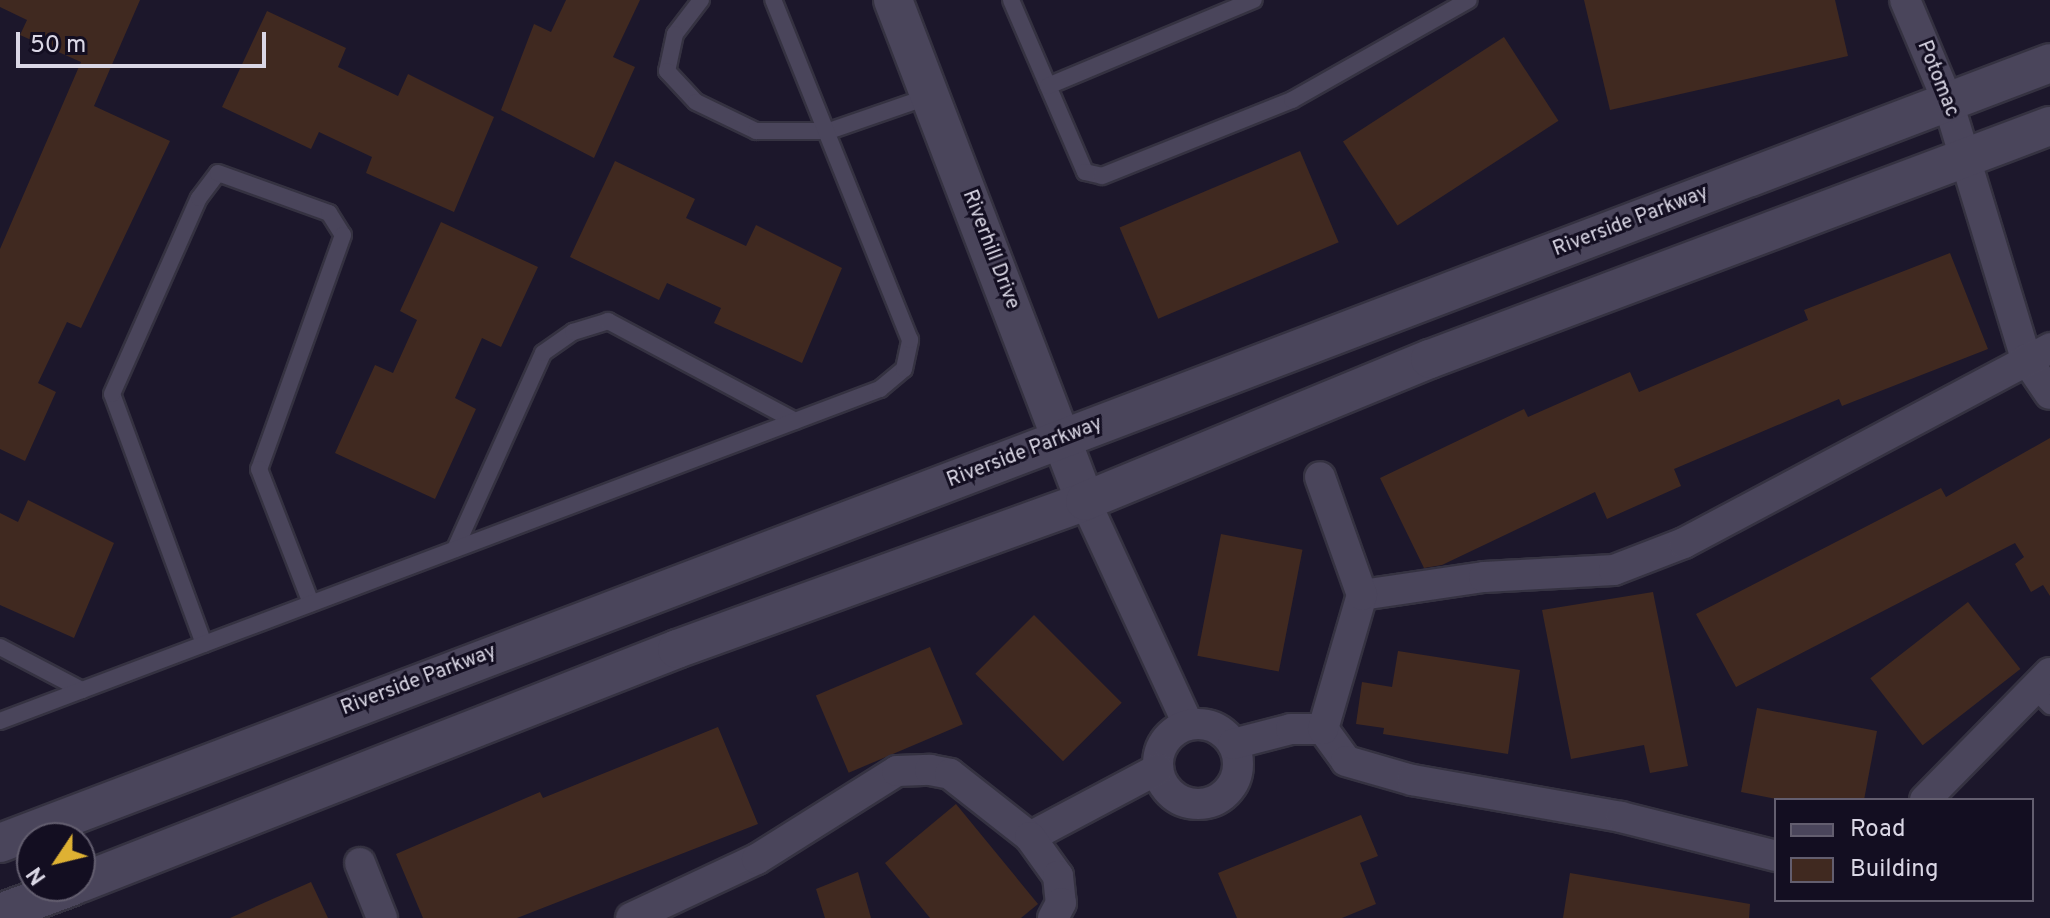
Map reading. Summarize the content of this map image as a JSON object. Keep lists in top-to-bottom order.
{
  "streets": {
    "street": ["Potomac", "Riverside Parkway", "Riverhill Drive"]
  },
  "crossings": [
    ["Potomac", "Riverside Parkway"],
    ["Riverside Parkway", "Riverhill Drive"]
  ],
  "legend": ["Road", "Building"],
  "scale_bar": "50 m",
  "north": "bottom left"
}
